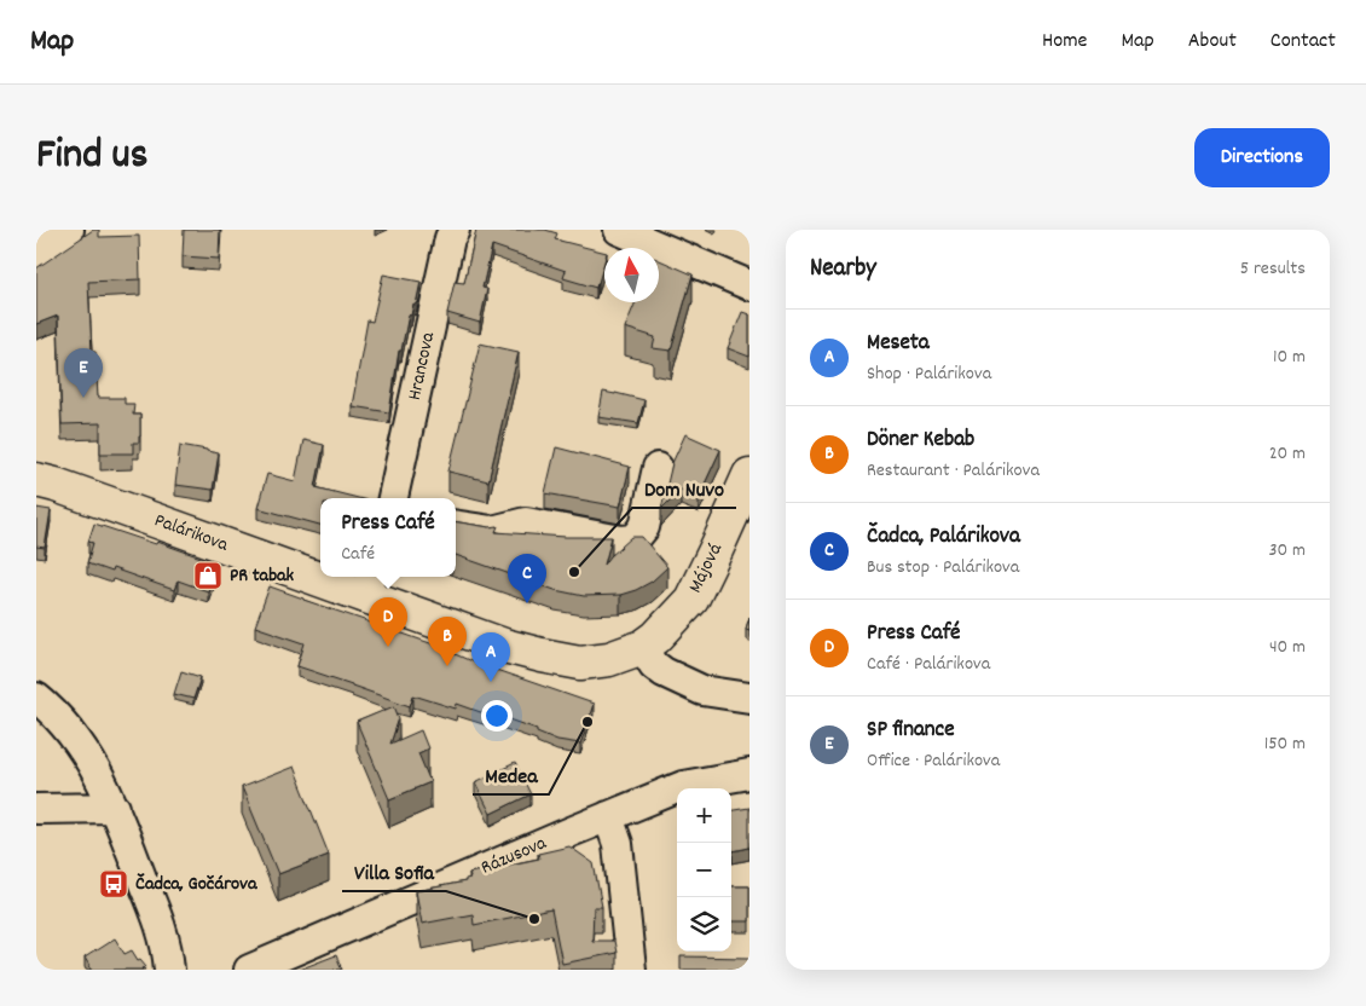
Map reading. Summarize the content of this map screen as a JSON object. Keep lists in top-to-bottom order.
{
  "streets": {
    "main road": ["Palárikova", "Májová"],
    "street": ["Hrancova", "Rázusova"]
  },
  "crossings": [
    ["Palárikova", "Májová"]
  ],
  "places": {
    "other": ["Dom Nuvo", "Medea", "Villa Sofia"],
    "shop": ["PR tabak"],
    "bus stop": ["Čadca, Gočárova"]
  },
  "north": "top",
  "page": {
    "header": "Map",
    "nav": [
      "Home",
      "Map",
      "About",
      "Contact"
    ],
    "title": "Find us",
    "buttons": "Directions",
    "heading": ["Nearby", "5 results"],
    "list": [
      {
        "mark": "A",
        "name": "Meseta",
        "note": "Shop · Palárikova",
        "value": "10 m"
      },
      {
        "mark": "B",
        "name": "Döner Kebab",
        "note": "Restaurant · Palárikova",
        "value": "20 m"
      },
      {
        "mark": "C",
        "name": "Čadca, Palárikova",
        "note": "Bus stop · Palárikova",
        "value": "30 m"
      },
      {
        "mark": "D",
        "name": "Press Café",
        "note": "Café · Palárikova",
        "value": "40 m"
      },
      {
        "mark": "E",
        "name": "SP finance",
        "note": "Office · Palárikova",
        "value": "150 m"
      }
    ],
    "pins": [
      "E",
      "C",
      "D",
      "B",
      "A"
    ],
    "popup": ["Press Café", "Café"],
    "map_buttons": ["+", "−"]
  }
}
